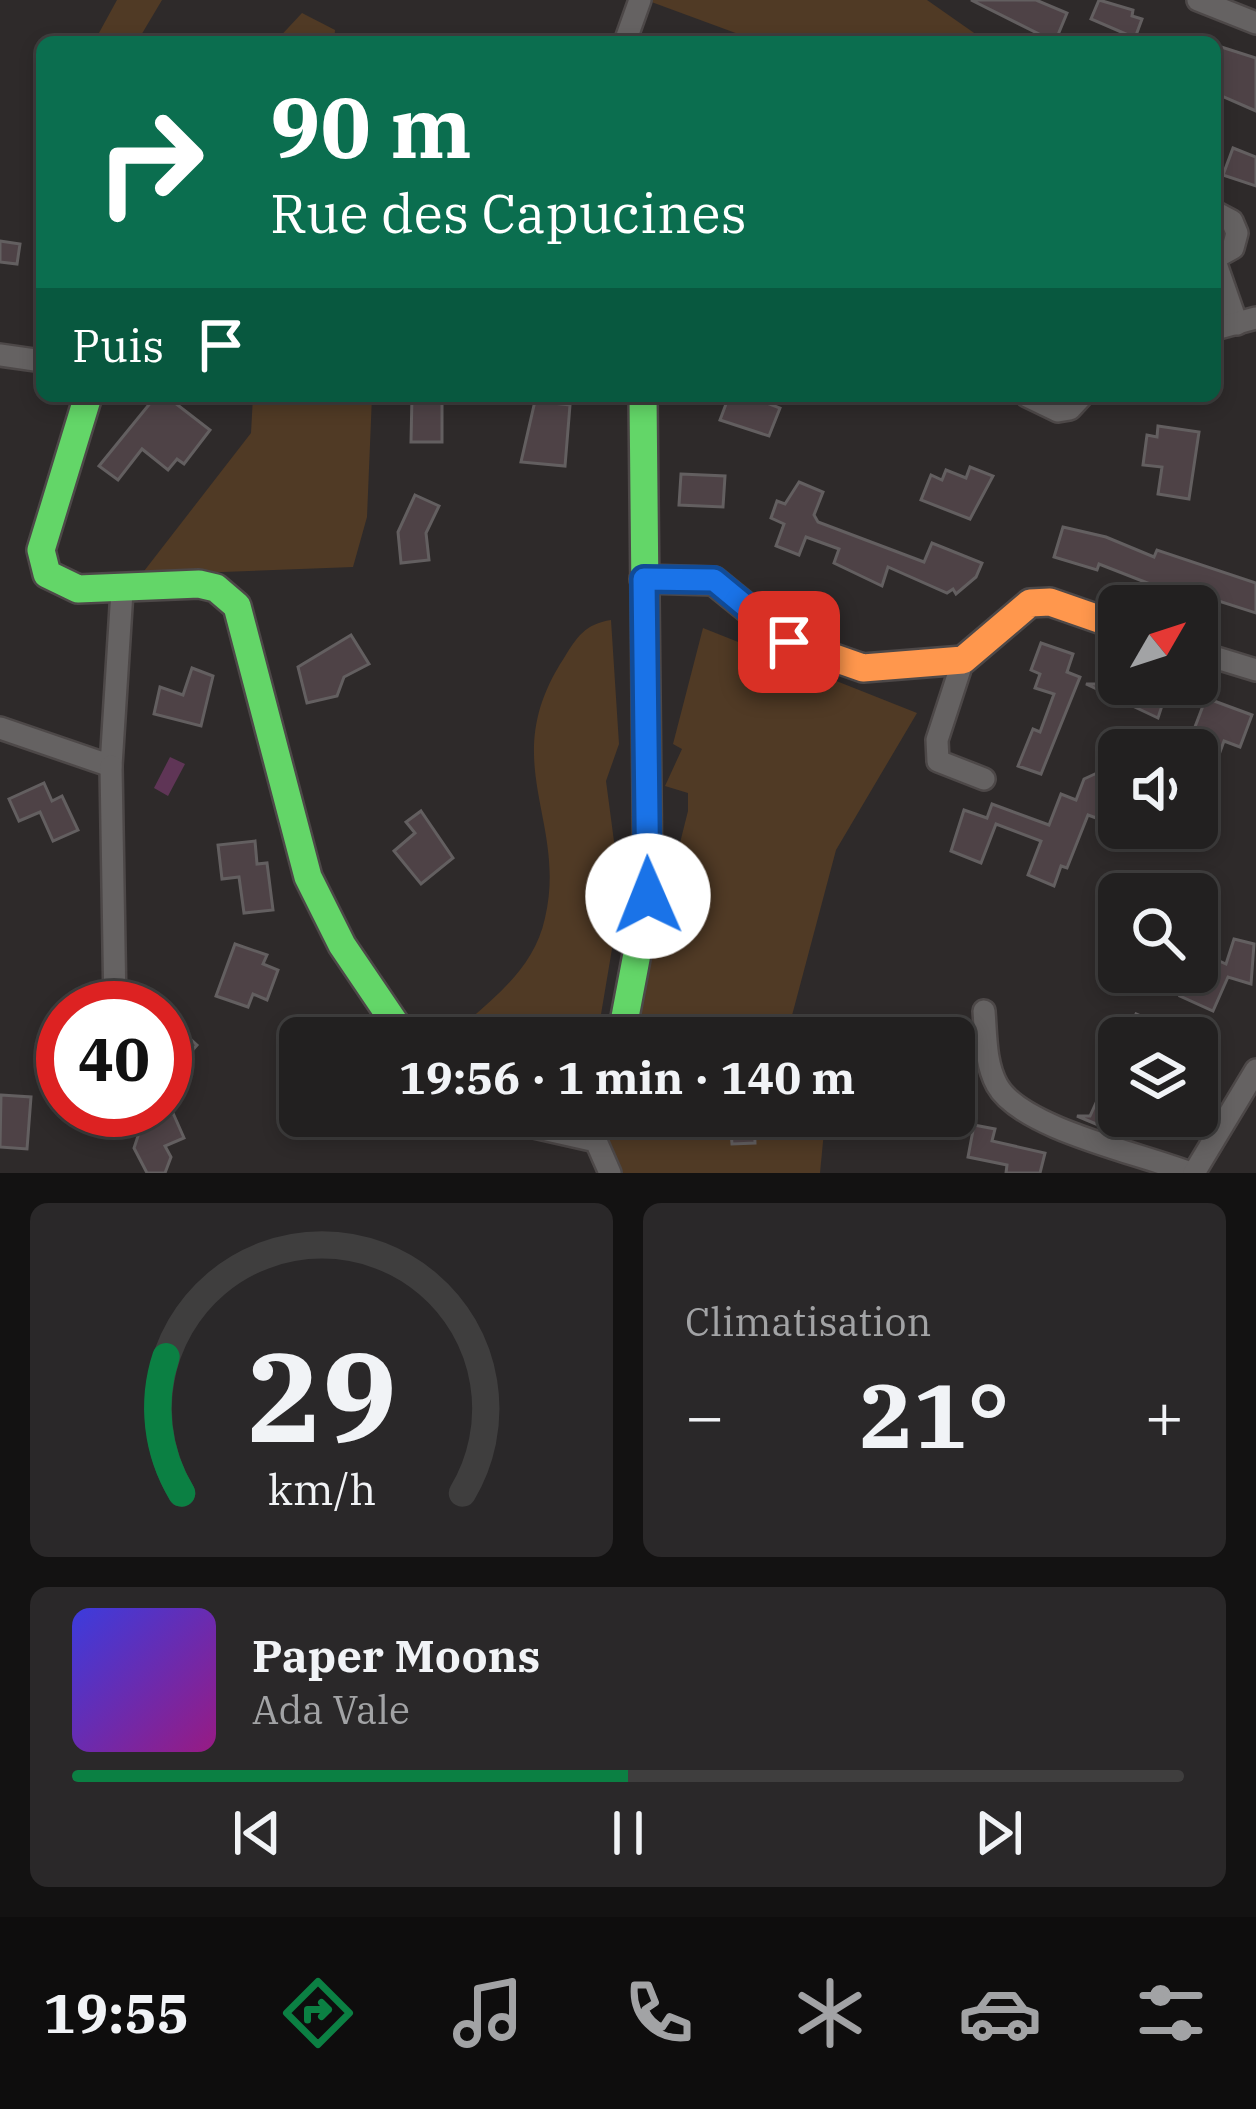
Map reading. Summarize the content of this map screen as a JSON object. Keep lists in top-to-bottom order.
{
  "north": "top right",
  "page": {
    "turn": ["90 m", "Rue des Capucines"],
    "then": "Puis",
    "limit": "40",
    "trip": "19:56 · 1 min · 140 m",
    "tile": "Climatisation",
    "heat": ["−", "21°", "+"],
    "song": ["Paper Moons", "Ada Vale"],
    "tabs": "19:55",
    "gauge": ["29", "km/h"]
  }
}
